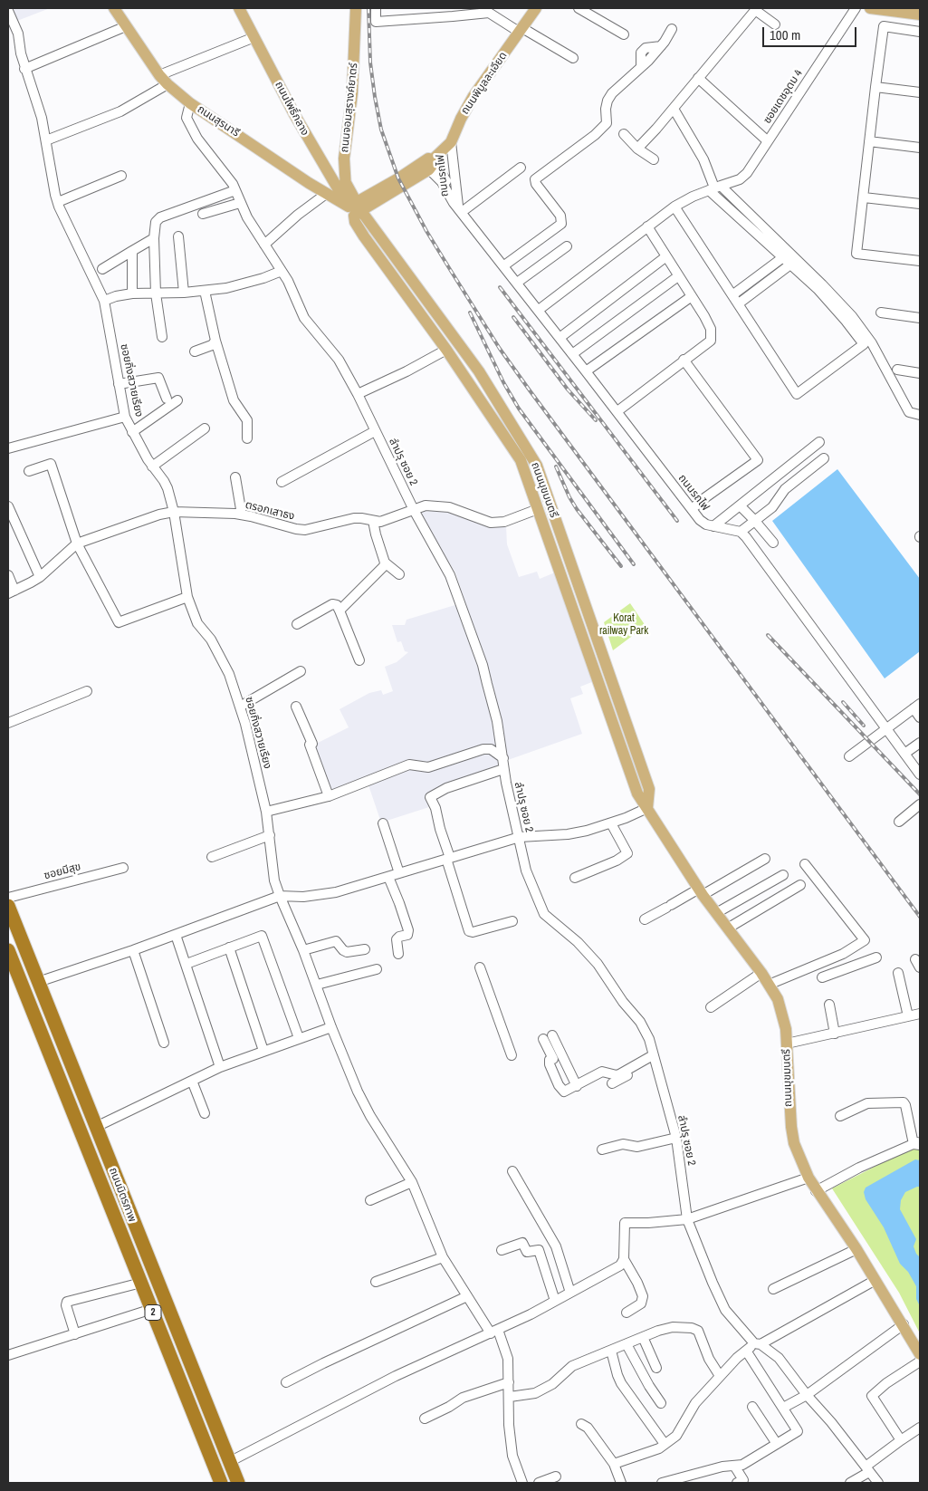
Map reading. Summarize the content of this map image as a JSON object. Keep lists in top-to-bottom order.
{
  "streets": {
    "highway": ["ถนนมิตรภาพ", "2"],
    "main road": [
      "ถนนพิบูลละเอียด",
      "ถนนจอมสุรางค์ยาตร์",
      "ถนนโพธิ์กลาง",
      "ถนนสุรนารี",
      "ถนนมุขมนตรี"
    ],
    "street": [
      "ซอยเดชอุดม 4",
      "ถนนรถไฟ",
      "ซอยกิ่งสวายเรียง",
      "ลำปรุ ซอย 2",
      "ตรอกเสาธง",
      "ซอยมีสุข"
    ]
  },
  "crossings": [
    ["ถนนพิบูลละเอียด", "ถนนจอมสุรางค์ยาตร์"],
    ["ถนนพิบูลละเอียด", "ถนนโพธิ์กลาง"],
    ["ถนนพิบูลละเอียด", "ถนนสุรนารี"],
    ["ถนนพิบูลละเอียด", "ถนนรถไฟ"],
    ["ถนนพิบูลละเอียด", "ถนนมุขมนตรี"],
    ["ซอยเดชอุดม 4", "ถนนรถไฟ"],
    ["ถนนจอมสุรางค์ยาตร์", "ถนนโพธิ์กลาง"],
    ["ถนนจอมสุรางค์ยาตร์", "ถนนสุรนารี"],
    ["ถนนจอมสุรางค์ยาตร์", "ถนนมุขมนตรี"],
    ["ถนนโพธิ์กลาง", "ถนนสุรนารี"],
    ["ถนนโพธิ์กลาง", "ถนนมุขมนตรี"],
    ["ถนนสุรนารี", "ลำปรุ ซอย 2"],
    ["ถนนสุรนารี", "ถนนมุขมนตรี"],
    ["ซอยกิ่งสวายเรียง", "ตรอกเสาธง"],
    ["ลำปรุ ซอย 2", "ตรอกเสาธง"],
    ["ถนนมุขมนตรี", "ตรอกเสาธง"]
  ],
  "parks": ["Korat railway Park"],
  "scale_bar": "100 m"
}
